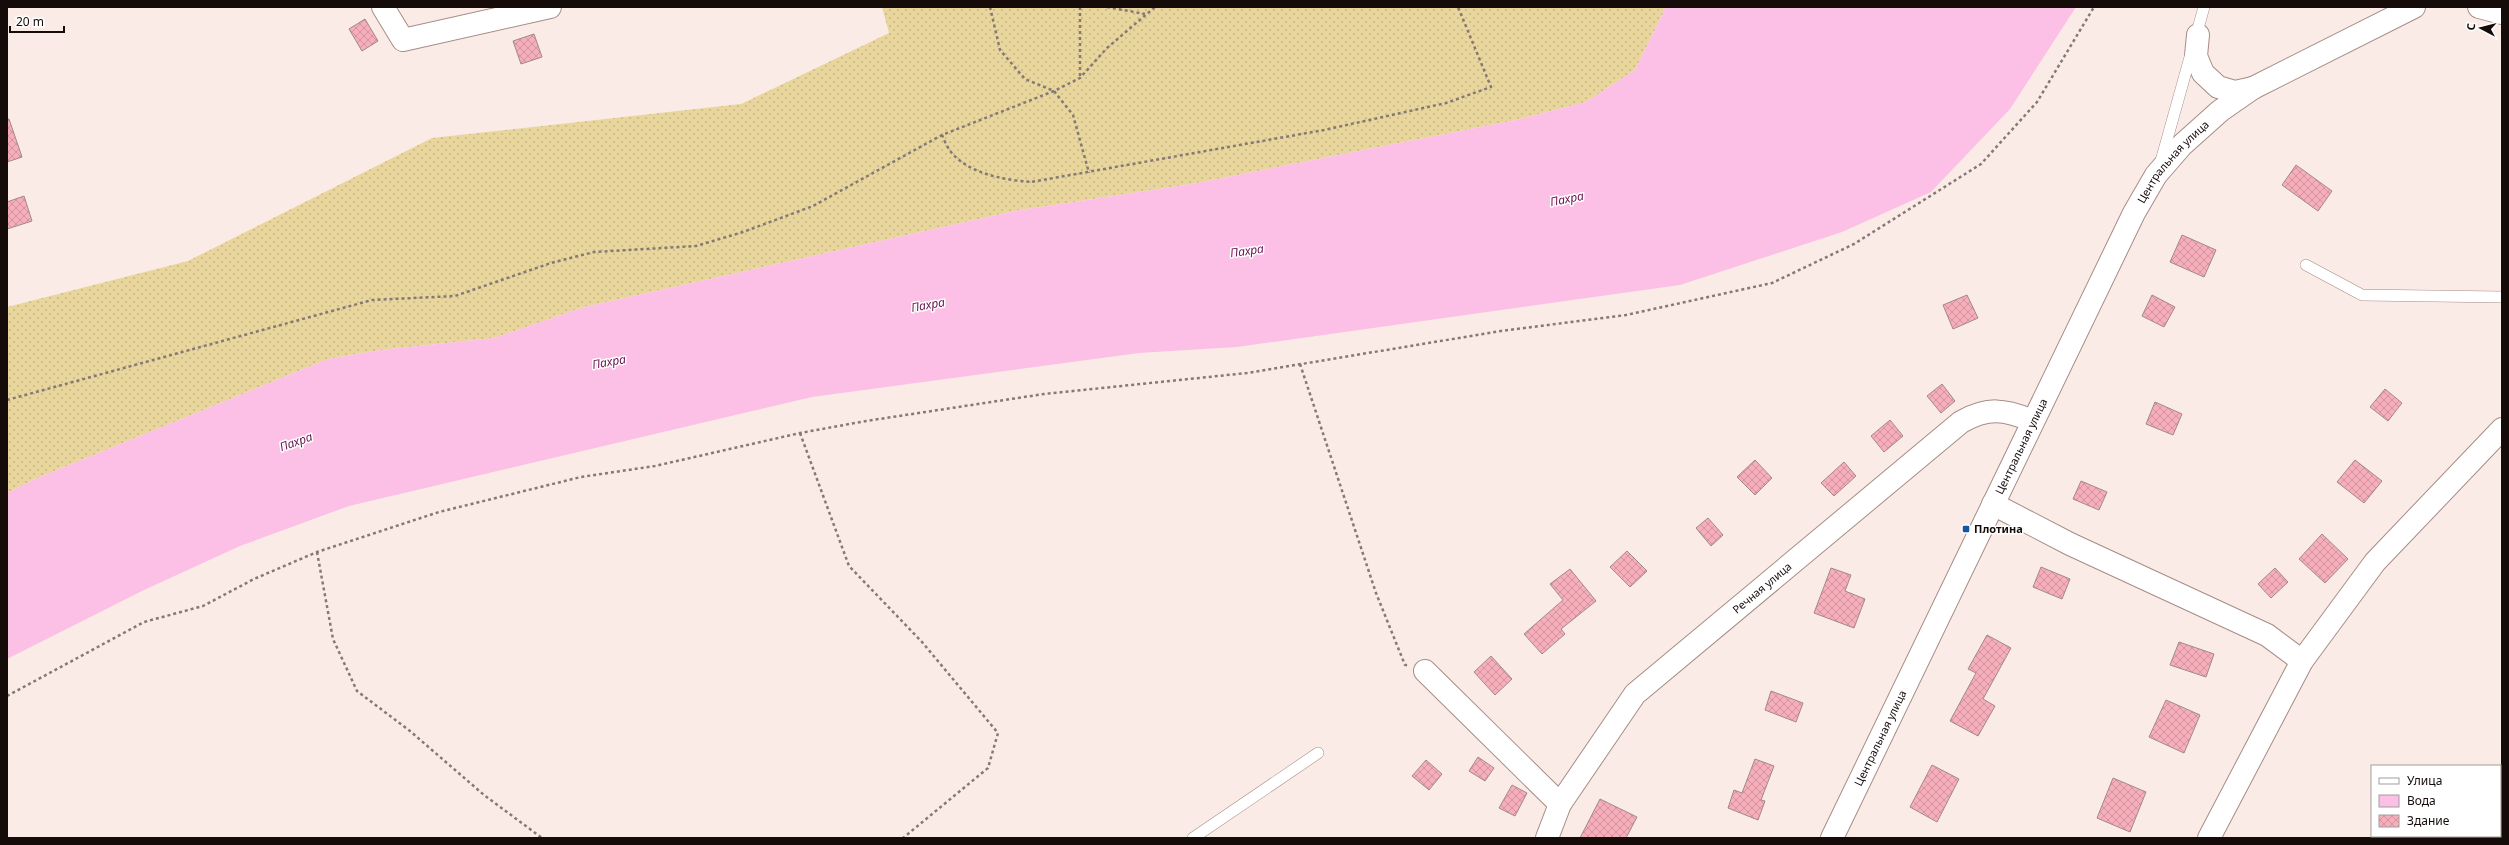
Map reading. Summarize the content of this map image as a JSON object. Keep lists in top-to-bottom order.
{
  "streets": {
    "street": ["Центральная улица", "Речная улица"]
  },
  "crossings": [
    ["Центральная улица", "Речная улица"]
  ],
  "water": ["Пахра"],
  "places": {
    "transit": ["Плотина"]
  },
  "legend": ["Улица", "Вода", "Здание"],
  "scale_bar": "20 m",
  "north": "left"
}
